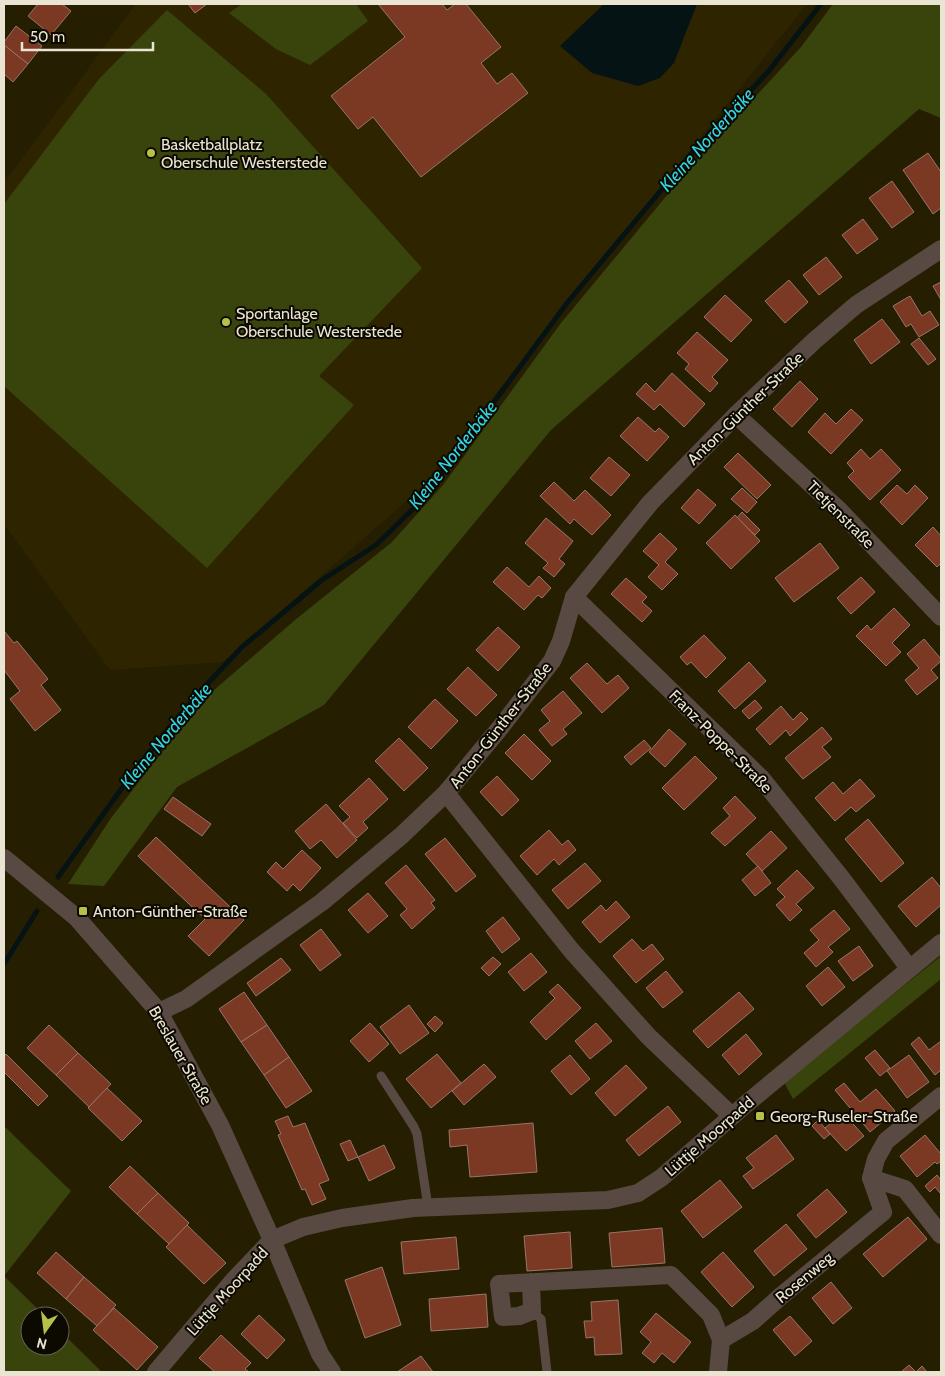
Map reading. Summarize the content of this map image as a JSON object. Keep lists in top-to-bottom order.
{
  "streets": {
    "street": [
      "Anton-Günther-Straße",
      "Tietjenstraße",
      "Franz-Poppe-Straße",
      "Breslauer Straße",
      "Lüttje Moorpadd",
      "Rosenweg"
    ]
  },
  "crossings": [
    ["Anton-Günther-Straße", "Tietjenstraße"],
    ["Anton-Günther-Straße", "Franz-Poppe-Straße"],
    ["Anton-Günther-Straße", "Breslauer Straße"],
    ["Franz-Poppe-Straße", "Lüttje Moorpadd"],
    ["Breslauer Straße", "Lüttje Moorpadd"]
  ],
  "water": ["Kleine Norderbäke"],
  "places": {
    "other": ["Basketballplatz Oberschule Westerstede", "Sportanlage Oberschule Westerstede"],
    "transit": ["Anton-Günther-Straße", "Georg-Ruseler-Straße"]
  },
  "scale_bar": "50 m",
  "north": "bottom"
}
